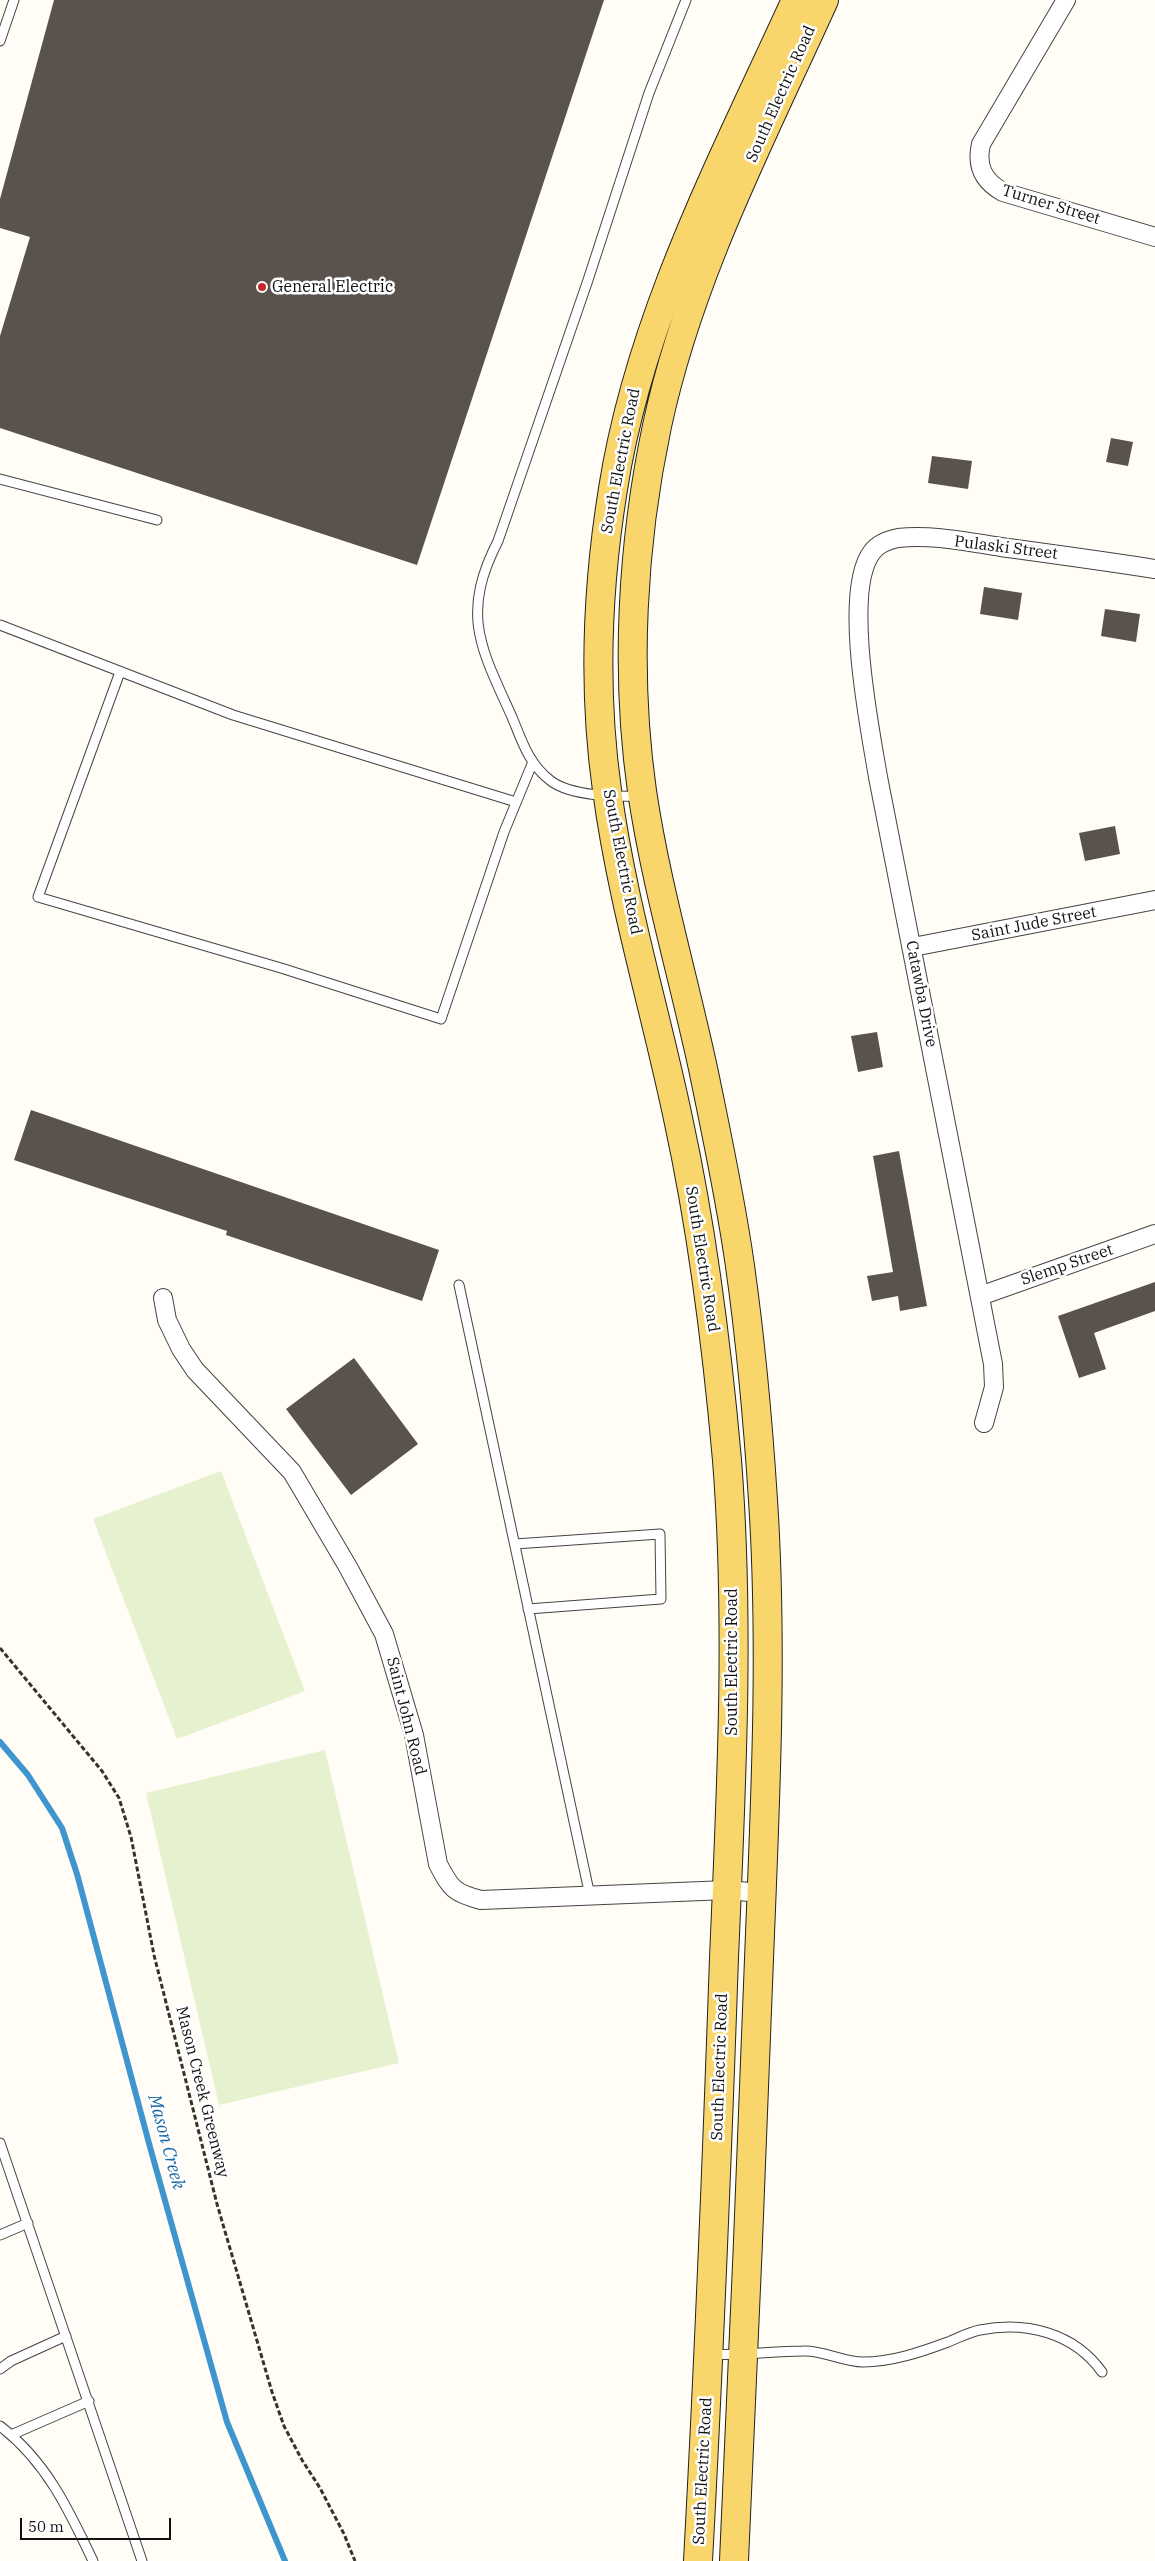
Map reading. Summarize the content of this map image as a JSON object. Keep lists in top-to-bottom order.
{
  "streets": {
    "main road": ["South Electric Road"],
    "street": [
      "Turner Street",
      "Pulaski Street",
      "Saint Jude Street",
      "Catawba Drive",
      "Slemp Street",
      "Saint John Road"
    ],
    "path": ["Mason Creek Greenway"]
  },
  "crossings": [
    ["South Electric Road", "Saint John Road"],
    ["Pulaski Street", "Catawba Drive"],
    ["Saint Jude Street", "Catawba Drive"],
    ["Catawba Drive", "Slemp Street"]
  ],
  "water": ["Mason Creek"],
  "places": ["General Electric"],
  "scale_bar": "50 m"
}
